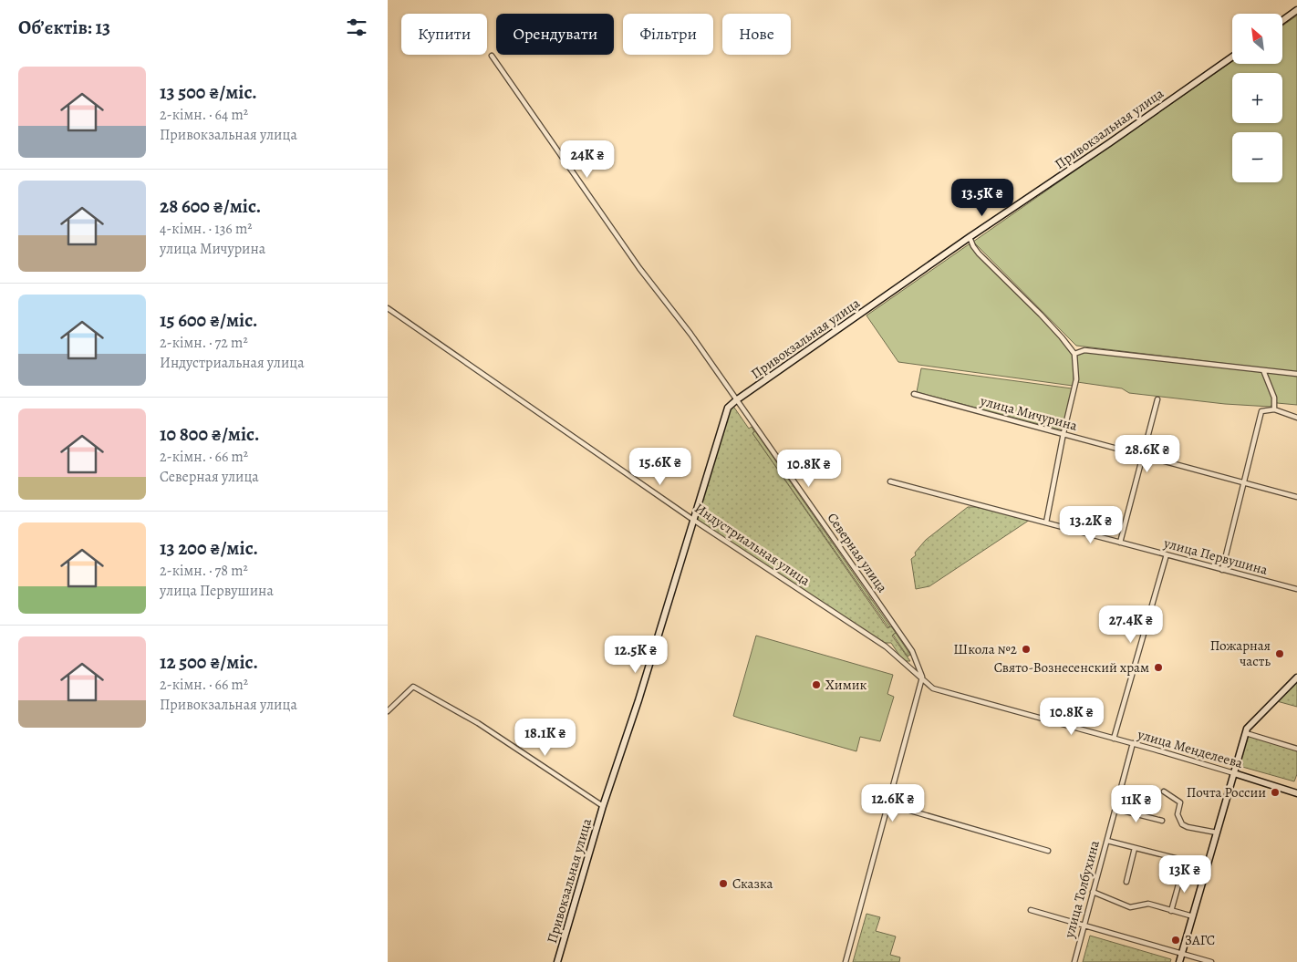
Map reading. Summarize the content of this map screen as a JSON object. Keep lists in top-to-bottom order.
{
  "streets": {
    "main road": ["Привокзальная улица", "улица Менделеева"],
    "street": [
      "улица Мичурина",
      "Индустриальная улица",
      "Северная улица",
      "улица Первушина",
      "улица Толбухина"
    ]
  },
  "crossings": [
    ["Привокзальная улица", "Индустриальная улица"],
    ["Привокзальная улица", "Северная улица"],
    ["Индустриальная улица", "Северная улица"],
    ["Индустриальная улица", "улица Менделеева"],
    ["Северная улица", "улица Менделеева"],
    ["улица Менделеева", "улица Толбухина"]
  ],
  "places": [
    "Школа №2",
    "Пожарная часть",
    "Свято-Вознесенский храм",
    "Химик",
    "Почта России",
    "Сказка",
    "ЗАГС"
  ],
  "north": "top left",
  "page": {
    "heading": "Об’єктів: 13",
    "map_buttons": ["+", "−"],
    "chip": [
      "Купити",
      "Орендувати",
      "Фільтри",
      "Нове"
    ],
    "list": [
      {
        "name": "13 500 ₴/міс.",
        "note": "2-кімн. · 64 m² · Привокзальная улица"
      },
      {
        "name": "28 600 ₴/міс.",
        "note": "4-кімн. · 136 m² · улица Мичурина"
      },
      {
        "name": "15 600 ₴/міс.",
        "note": "2-кімн. · 72 m² · Индустриальная улица"
      },
      {
        "name": "10 800 ₴/міс.",
        "note": "2-кімн. · 66 m² · Северная улица"
      },
      {
        "name": "13 200 ₴/міс.",
        "note": "2-кімн. · 78 m² · улица Первушина"
      },
      {
        "name": "12 500 ₴/міс.",
        "note": "2-кімн. · 66 m² · Привокзальная улица"
      }
    ],
    "price": [
      "24K ₴",
      "13.5K ₴",
      "28.6K ₴",
      "15.6K ₴",
      "10.8K ₴",
      "13.2K ₴",
      "27.4K ₴",
      "12.5K ₴",
      "10.8K ₴",
      "18.1K ₴",
      "12.6K ₴",
      "11K ₴",
      "13K ₴"
    ]
  }
}
